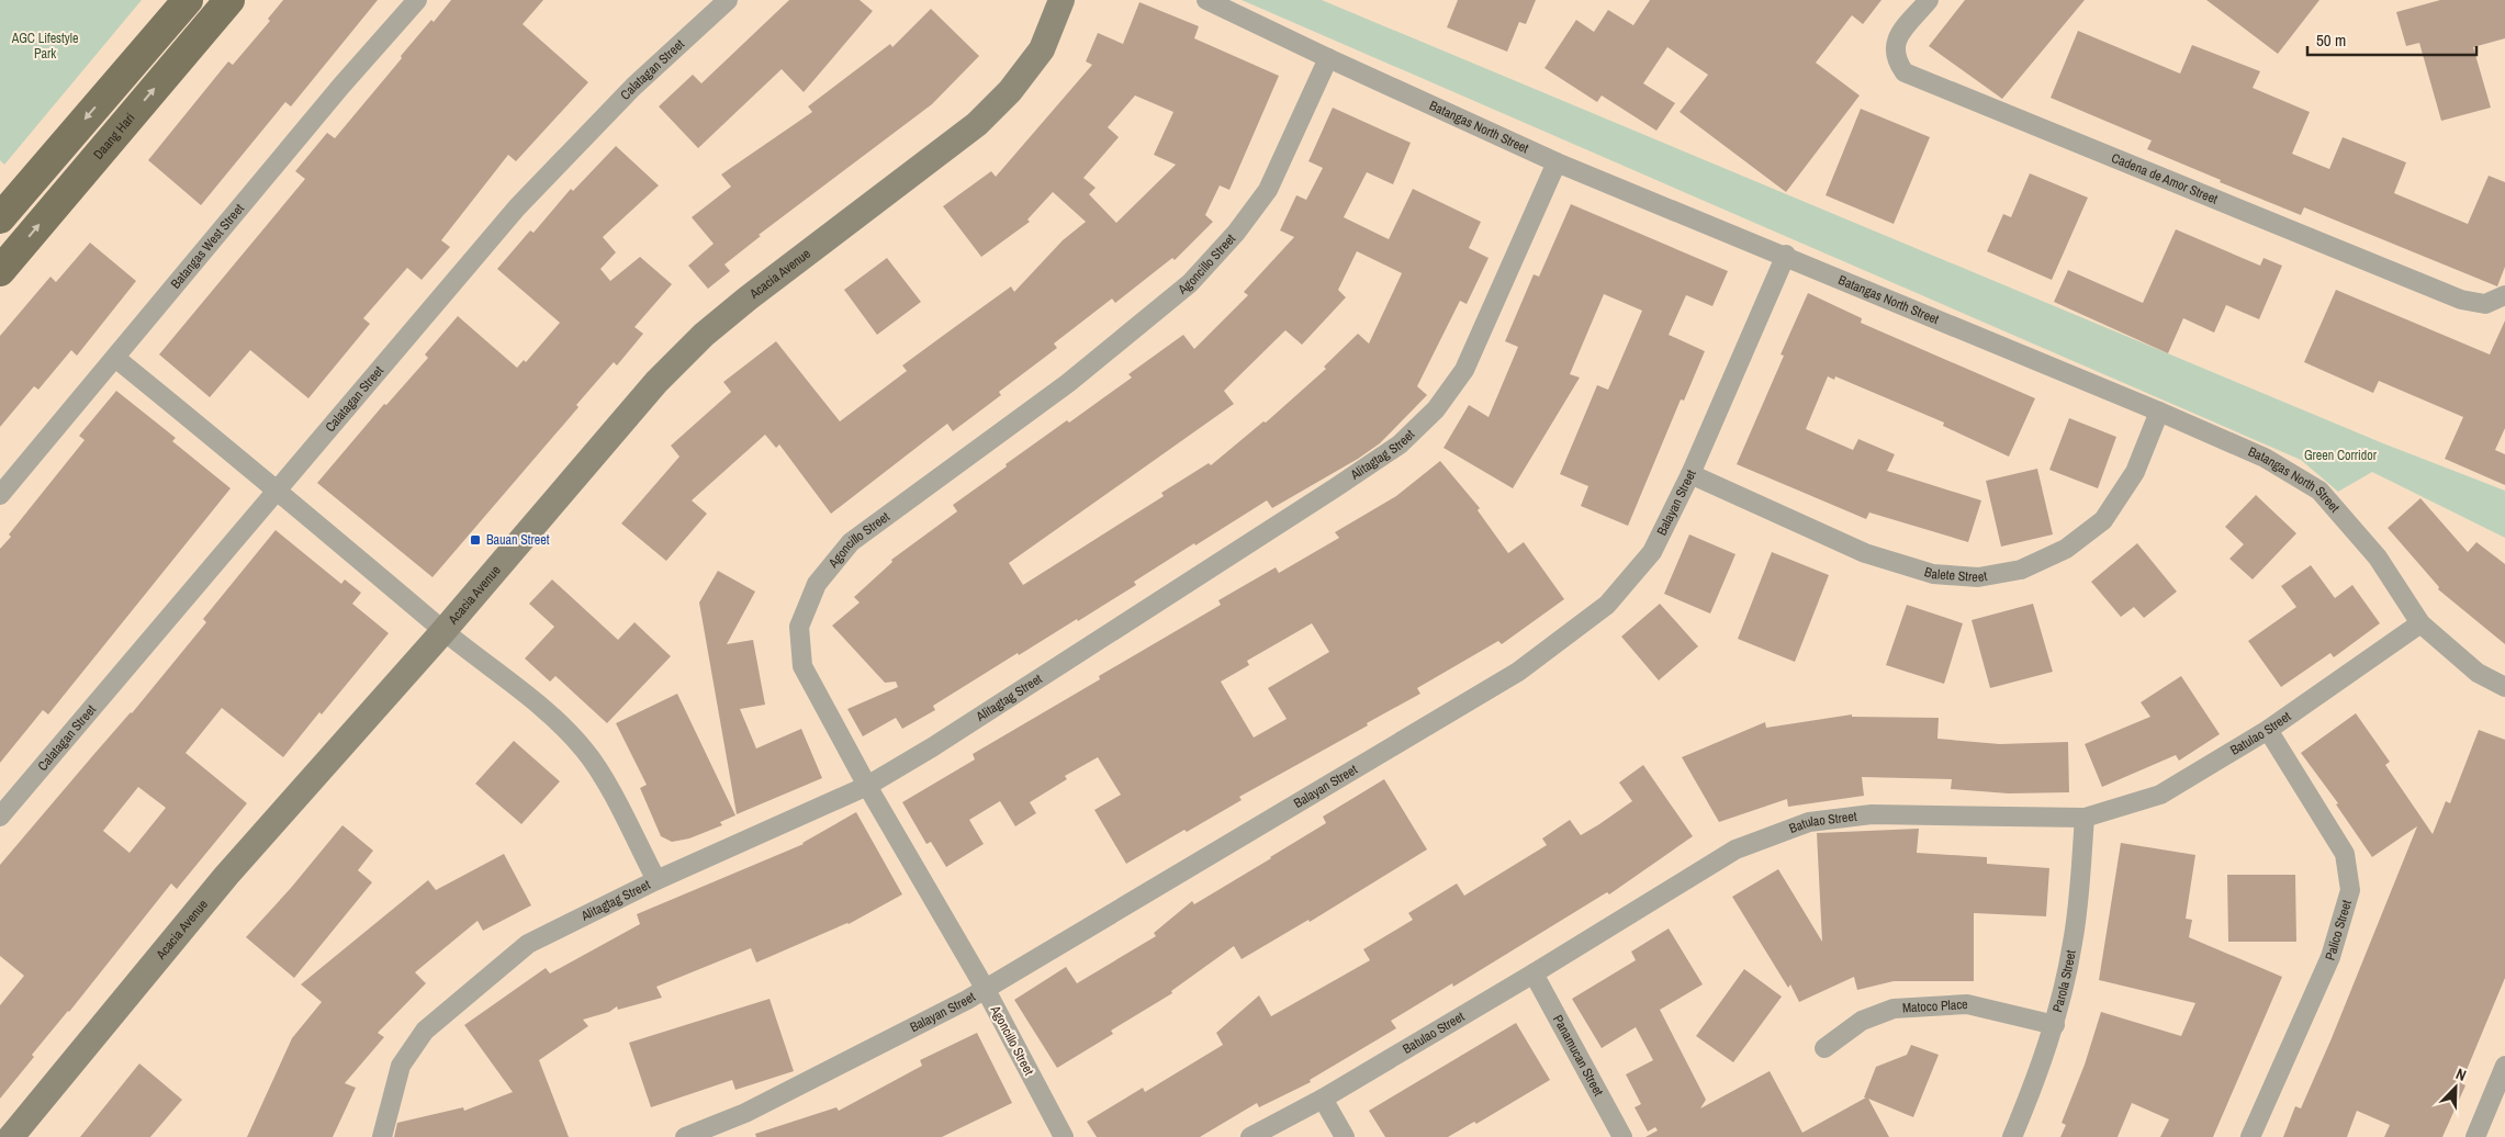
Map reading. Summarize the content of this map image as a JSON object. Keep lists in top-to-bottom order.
{
  "streets": {
    "main road": ["Daang Hari"],
    "street": [
      "Calatagan Street",
      "Batangas North Street",
      "Cadena de Amor Street",
      "Batangas West Street",
      "Agoncillo Street",
      "Acacia Avenue",
      "Alitagtag Street",
      "Balayan Street",
      "Balete Street",
      "Batulao Street",
      "Palico Street",
      "Parola Street",
      "Matoco Place",
      "Panamucan Street"
    ]
  },
  "crossings": [
    ["Batangas North Street", "Agoncillo Street"],
    ["Batangas North Street", "Alitagtag Street"],
    ["Batangas North Street", "Balayan Street"],
    ["Batangas North Street", "Balete Street"],
    ["Batangas North Street", "Batulao Street"],
    ["Agoncillo Street", "Alitagtag Street"],
    ["Agoncillo Street", "Balayan Street"],
    ["Balayan Street", "Balete Street"],
    ["Batulao Street", "Palico Street"],
    ["Batulao Street", "Parola Street"],
    ["Batulao Street", "Panamucan Street"],
    ["Parola Street", "Matoco Place"]
  ],
  "parks": ["AGC Lifestyle Park", "Green Corridor"],
  "places": {
    "transit": ["Bauan Street"]
  },
  "scale_bar": "50 m",
  "north": "top right"
}
